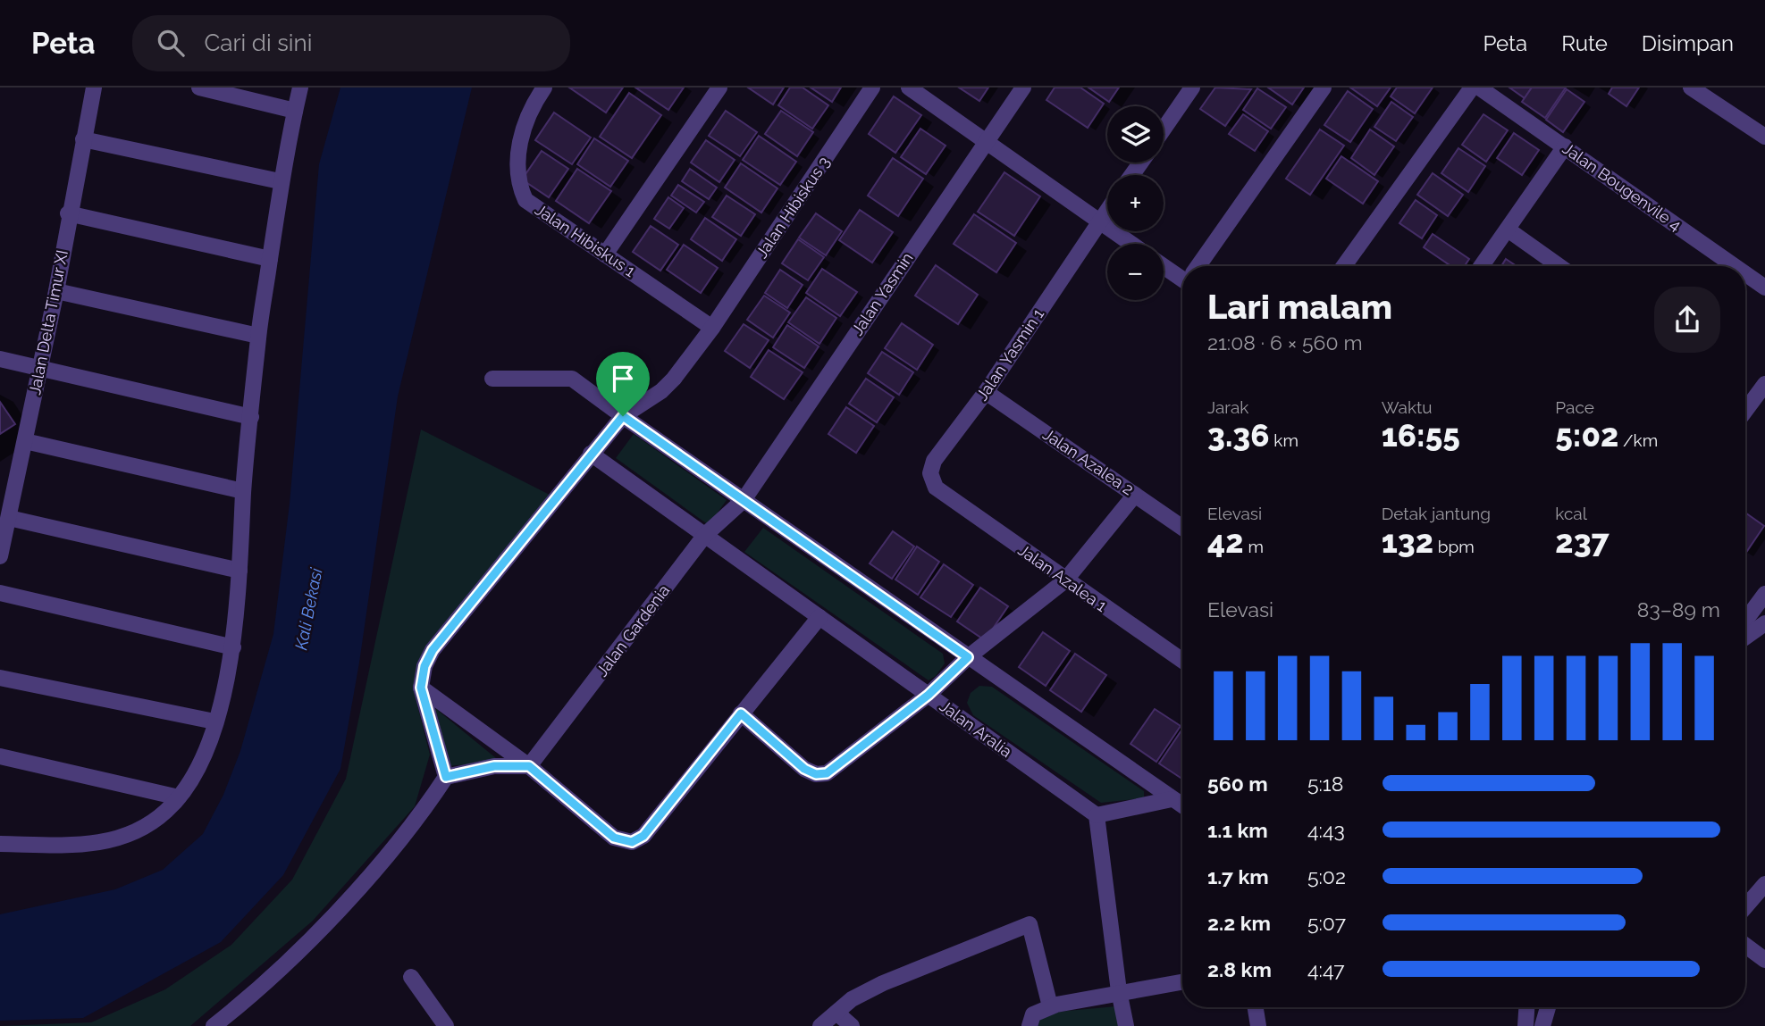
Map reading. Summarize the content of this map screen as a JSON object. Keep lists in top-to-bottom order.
{
  "streets": {
    "street": [
      "Jalan Bougenvile 4",
      "Jalan Hibiskus 3",
      "Jalan Hibiskus 1",
      "Jalan Yasmin",
      "Jalan Delta Timur XI",
      "Jalan Yasmin 1",
      "Jalan Azalea 2",
      "Jalan Azalea 1",
      "Jalan Gardenia",
      "Jalan Aralia"
    ]
  },
  "crossings": [
    ["Jalan Hibiskus 3", "Jalan Hibiskus 1"],
    ["Jalan Hibiskus 3", "Jalan Aralia"],
    ["Jalan Yasmin", "Jalan Gardenia"],
    ["Jalan Yasmin 1", "Jalan Azalea 2"],
    ["Jalan Yasmin 1", "Jalan Azalea 1"],
    ["Jalan Gardenia", "Jalan Aralia"]
  ],
  "water": ["Kali Bekasi"],
  "page": {
    "header": "Peta",
    "search": "Cari di sini",
    "nav": ["Peta", "Rute", "Disimpan"],
    "map_buttons": ["+", "−"],
    "heading": ["Lari malam", "21:08 · 6 × 560 m"],
    "stats": [
      ["Jarak", "3.36 km"],
      ["Waktu", "16:55"],
      ["Pace", "5:02 /km"],
      ["Elevasi", "42 m"],
      ["Detak jantung", "132 bpm"],
      ["kcal", "237"]
    ],
    "chart": ["Elevasi", "83–89 m"],
    "list": [
      {
        "name": "560 m",
        "note": "5:18"
      },
      {
        "name": "1.1 km",
        "note": "4:43"
      },
      {
        "name": "1.7 km",
        "note": "5:02"
      },
      {
        "name": "2.2 km",
        "note": "5:07"
      },
      {
        "name": "2.8 km",
        "note": "4:47"
      }
    ]
  }
}
